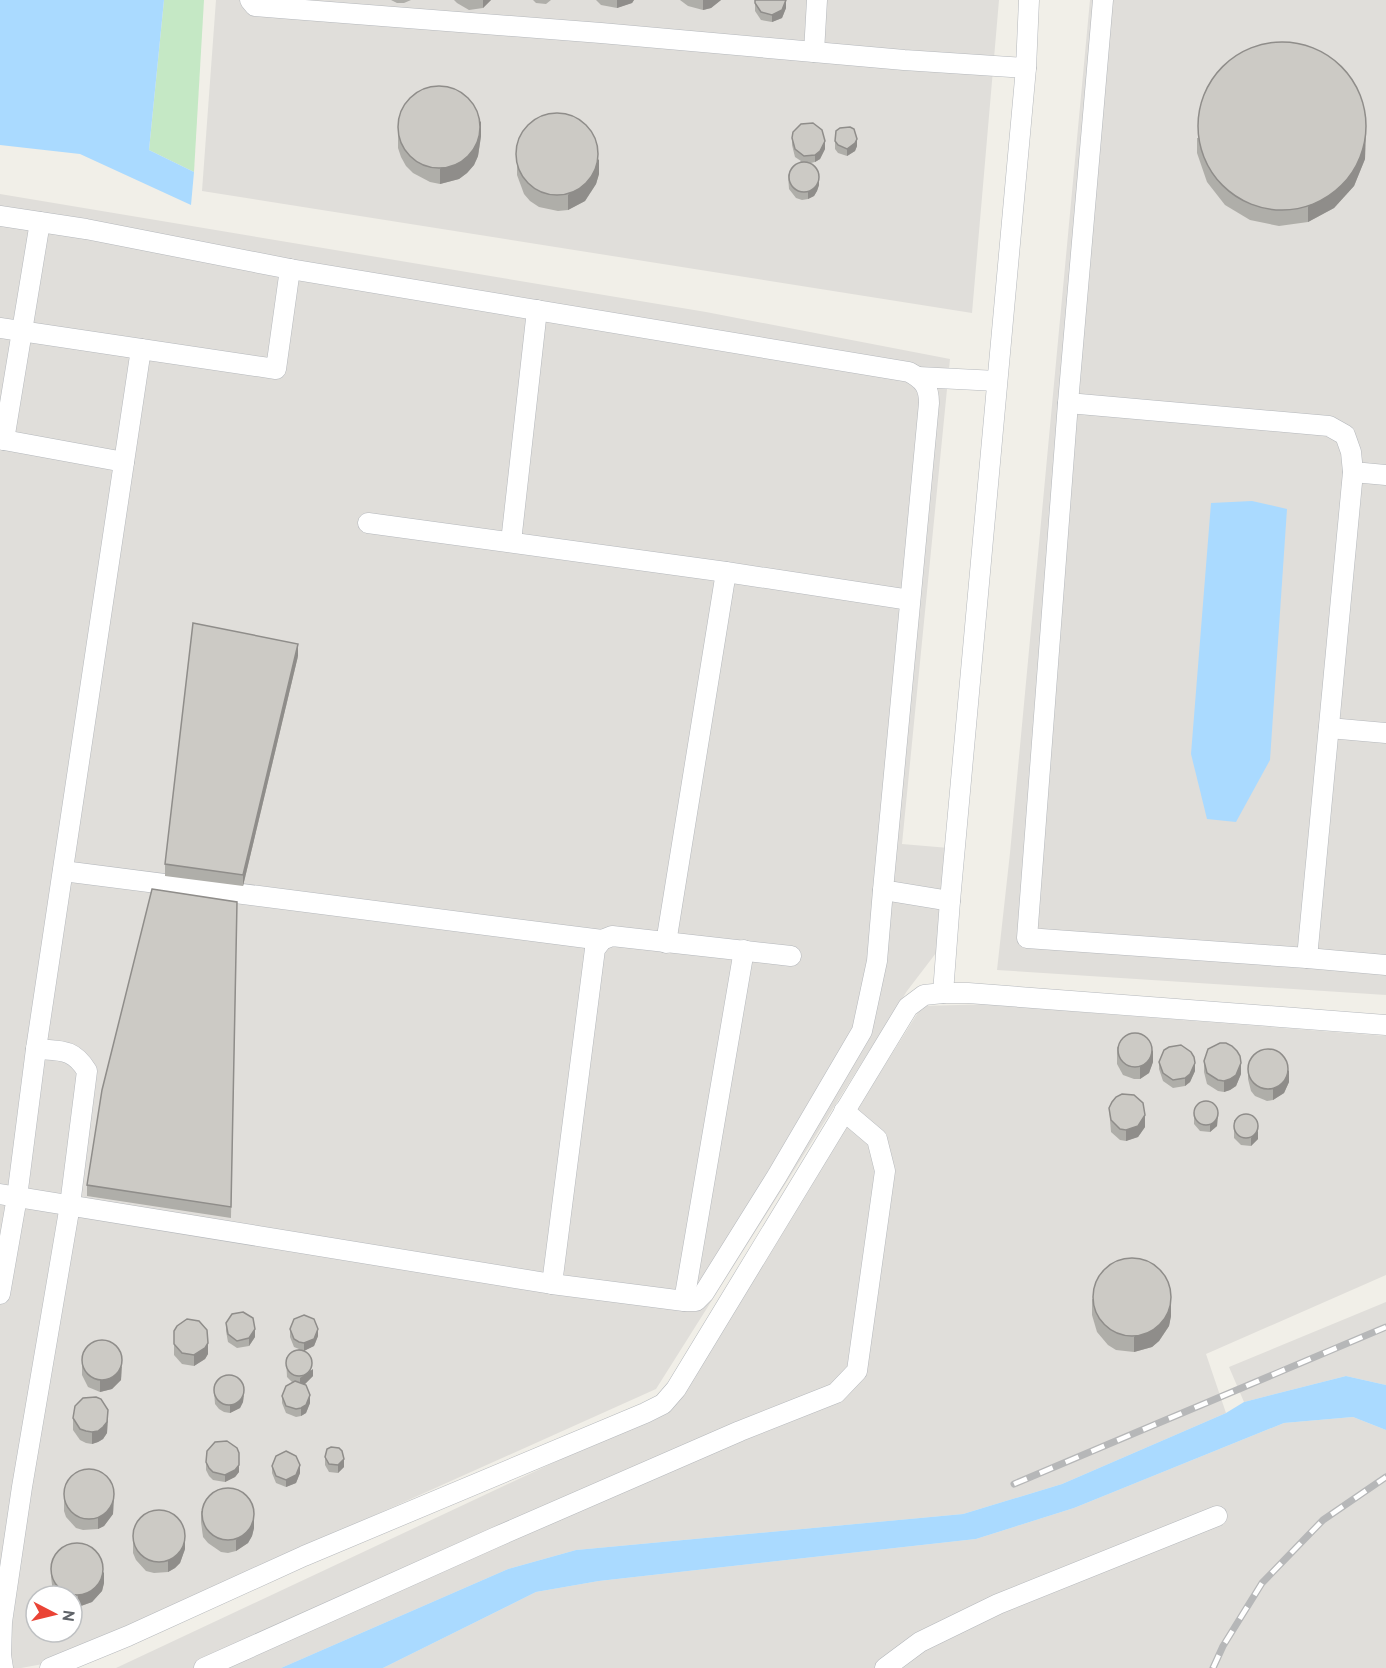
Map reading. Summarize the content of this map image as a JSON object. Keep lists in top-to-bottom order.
{
  "north": "right"
}
